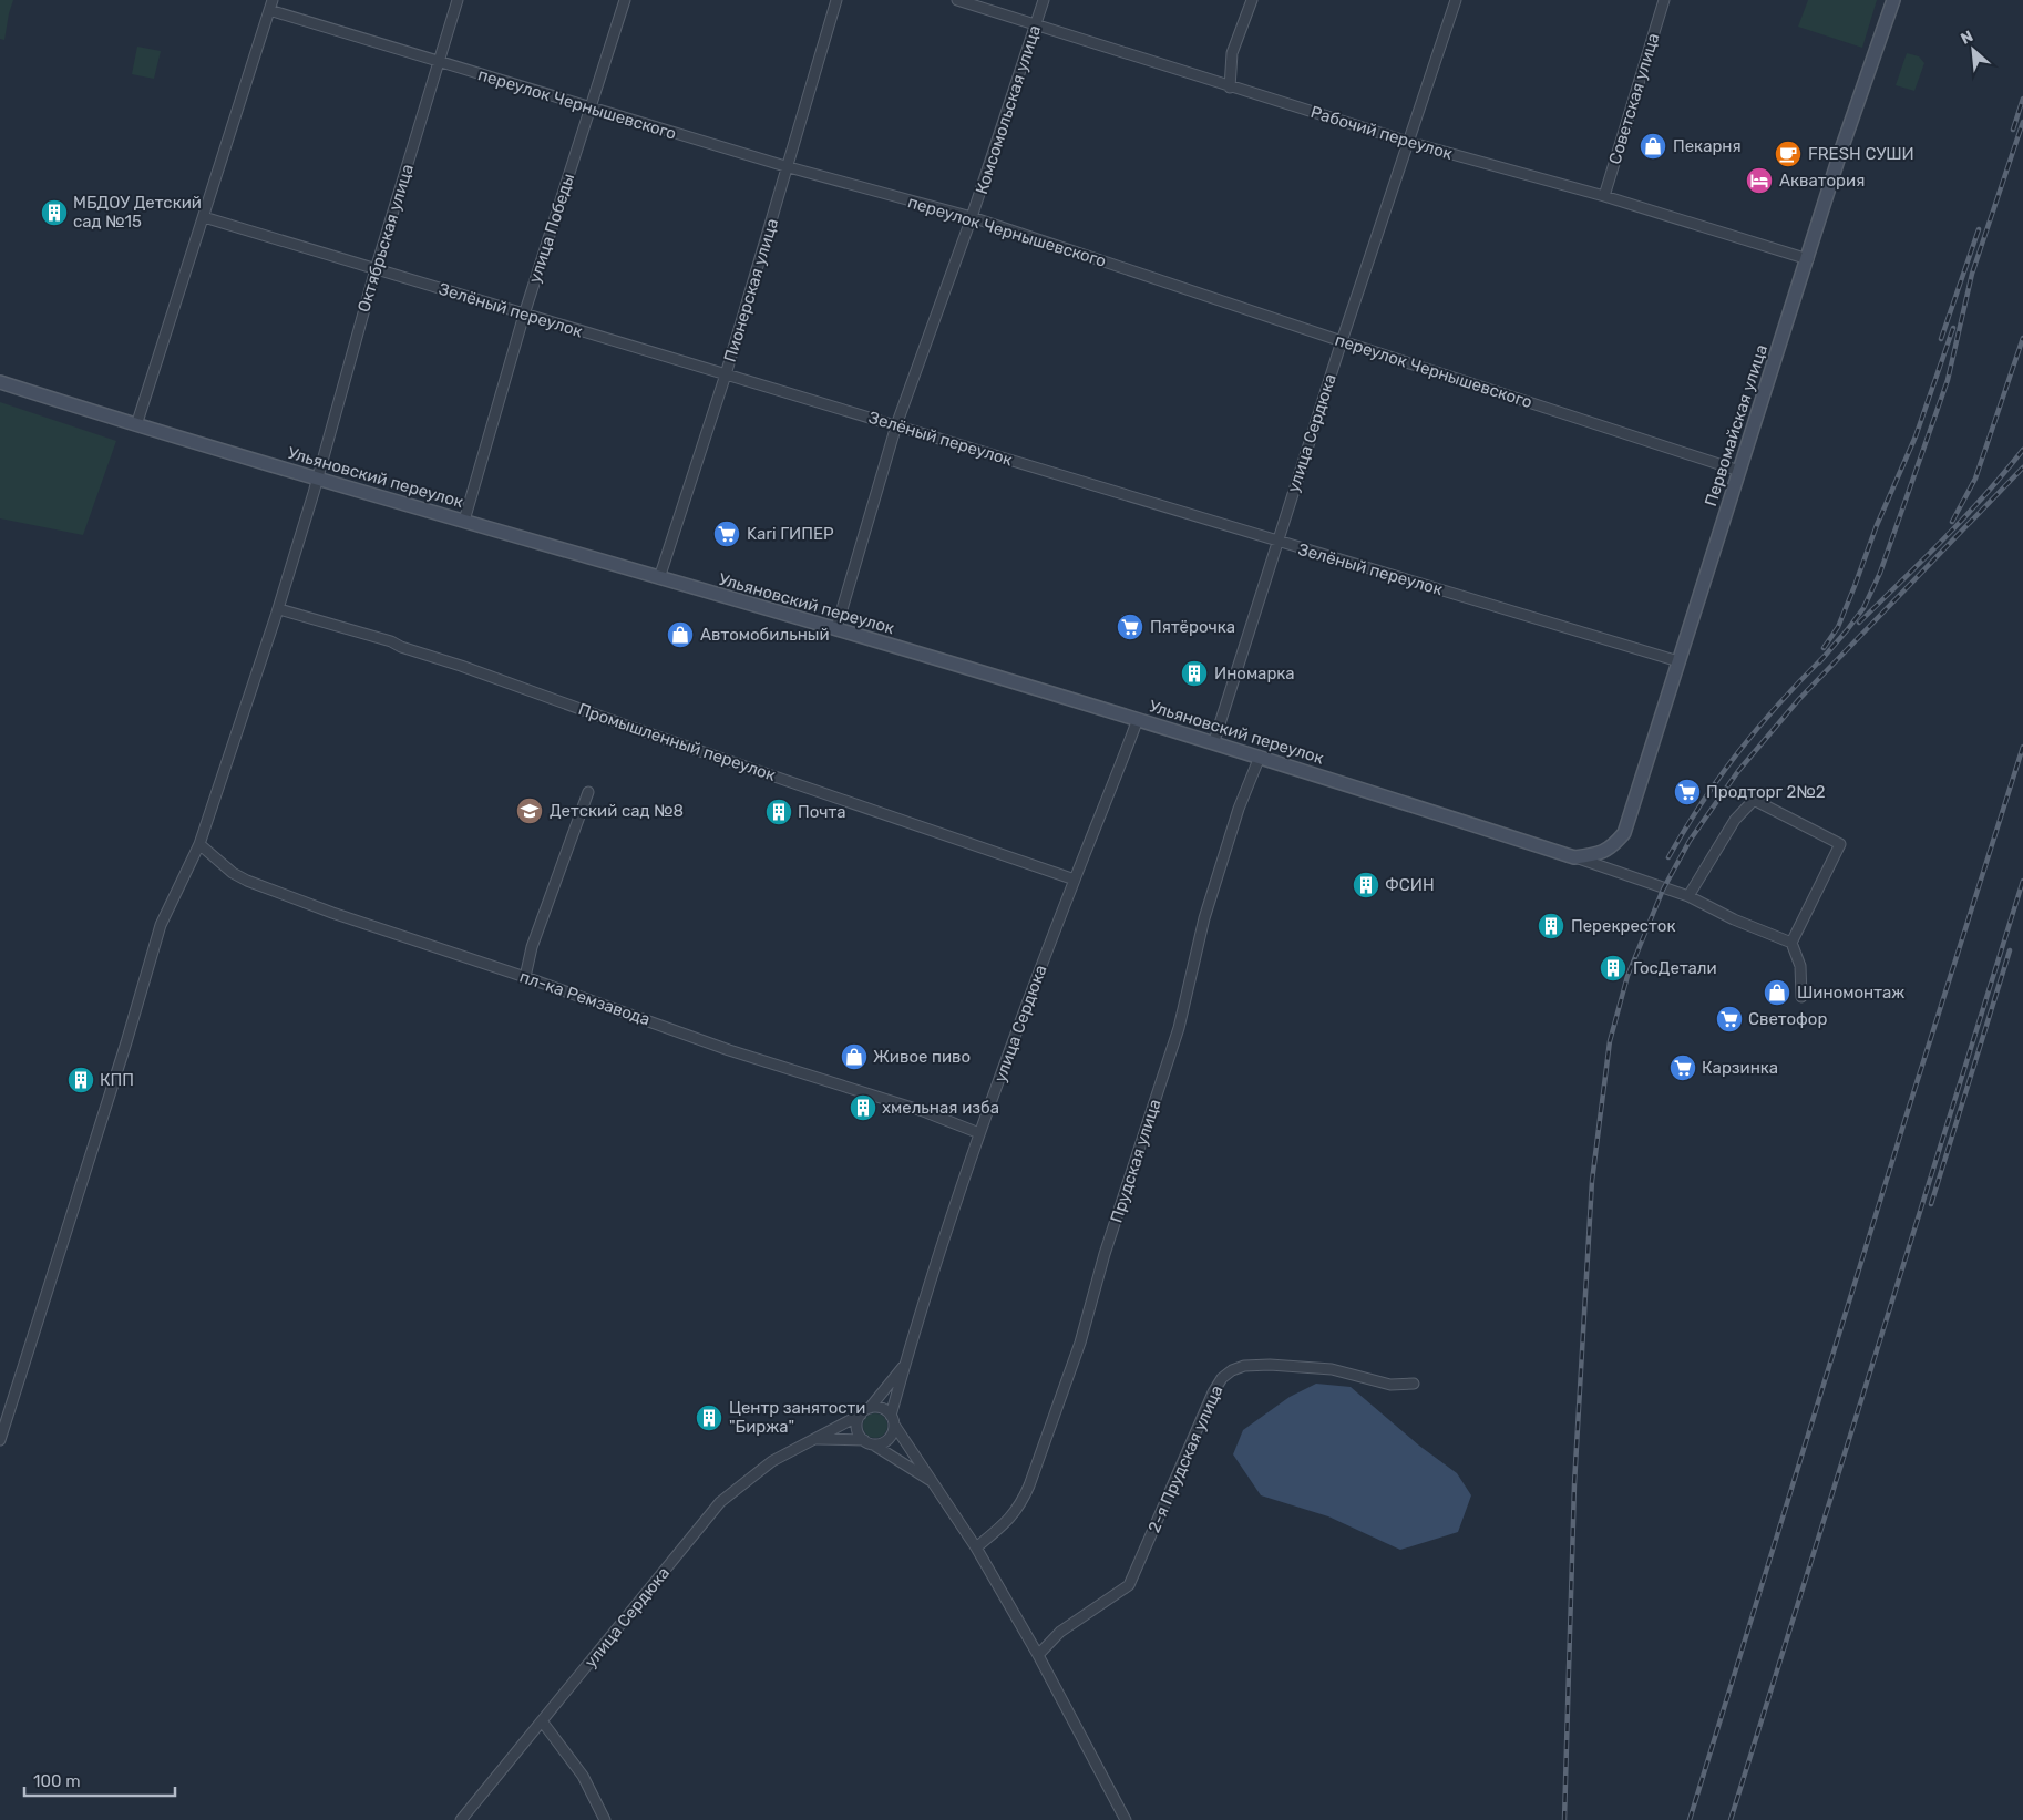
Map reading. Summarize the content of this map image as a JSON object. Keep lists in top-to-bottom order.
{
  "streets": {
    "main road": ["Первомайская улица", "Ульяновский переулок"],
    "street": [
      "Советская улица",
      "переулок Чернышевского",
      "Комсомольская улица",
      "Рабочий переулок",
      "улица Победы",
      "Октябрьская улица",
      "Пионерская улица",
      "Зелёный переулок",
      "улица Сердюка",
      "Промышленный переулок",
      "пл-ка Ремзавода",
      "Прудская улица",
      "2-я Прудская улица"
    ]
  },
  "crossings": [
    ["Советская улица", "Рабочий переулок"],
    ["переулок Чернышевского", "Комсомольская улица"],
    ["переулок Чернышевского", "улица Победы"],
    ["переулок Чернышевского", "Октябрьская улица"],
    ["переулок Чернышевского", "Пионерская улица"],
    ["переулок Чернышевского", "Первомайская улица"],
    ["переулок Чернышевского", "улица Сердюка"],
    ["Комсомольская улица", "Рабочий переулок"],
    ["Комсомольская улица", "Зелёный переулок"],
    ["Комсомольская улица", "Ульяновский переулок"],
    ["Рабочий переулок", "Первомайская улица"],
    ["Рабочий переулок", "улица Сердюка"],
    ["улица Победы", "Зелёный переулок"],
    ["улица Победы", "Ульяновский переулок"],
    ["Октябрьская улица", "Зелёный переулок"],
    ["Октябрьская улица", "Ульяновский переулок"],
    ["Октябрьская улица", "Промышленный переулок"],
    ["Октябрьская улица", "пл-ка Ремзавода"],
    ["Пионерская улица", "Зелёный переулок"],
    ["Пионерская улица", "Ульяновский переулок"],
    ["Зелёный переулок", "Первомайская улица"],
    ["Зелёный переулок", "улица Сердюка"],
    ["Первомайская улица", "Ульяновский переулок"],
    ["улица Сердюка", "Ульяновский переулок"],
    ["улица Сердюка", "Промышленный переулок"],
    ["улица Сердюка", "пл-ка Ремзавода"],
    ["Ульяновский переулок", "Прудская улица"]
  ],
  "places": {
    "shop": [
      "Пекарня",
      "Автомобильный",
      "Шиномонтаж",
      "Живое пиво"
    ],
    "cafe": ["FRESH СУШИ"],
    "hotel": ["Акватория"],
    "building": [
      "МБДОУ Детский сад №15",
      "Иномарка",
      "Почта",
      "ФСИН",
      "Перекресток",
      "ГосДетали",
      "КПП",
      "хмельная изба",
      "Центр занятости \"Биржа\""
    ],
    "supermarket": [
      "Kari ГИПЕР",
      "Пятёрочка",
      "Продторг 2№2",
      "Светофор",
      "Карзинка"
    ],
    "school or university": ["Детский сад №8"]
  },
  "scale_bar": "100 m",
  "north": "top left"
}
